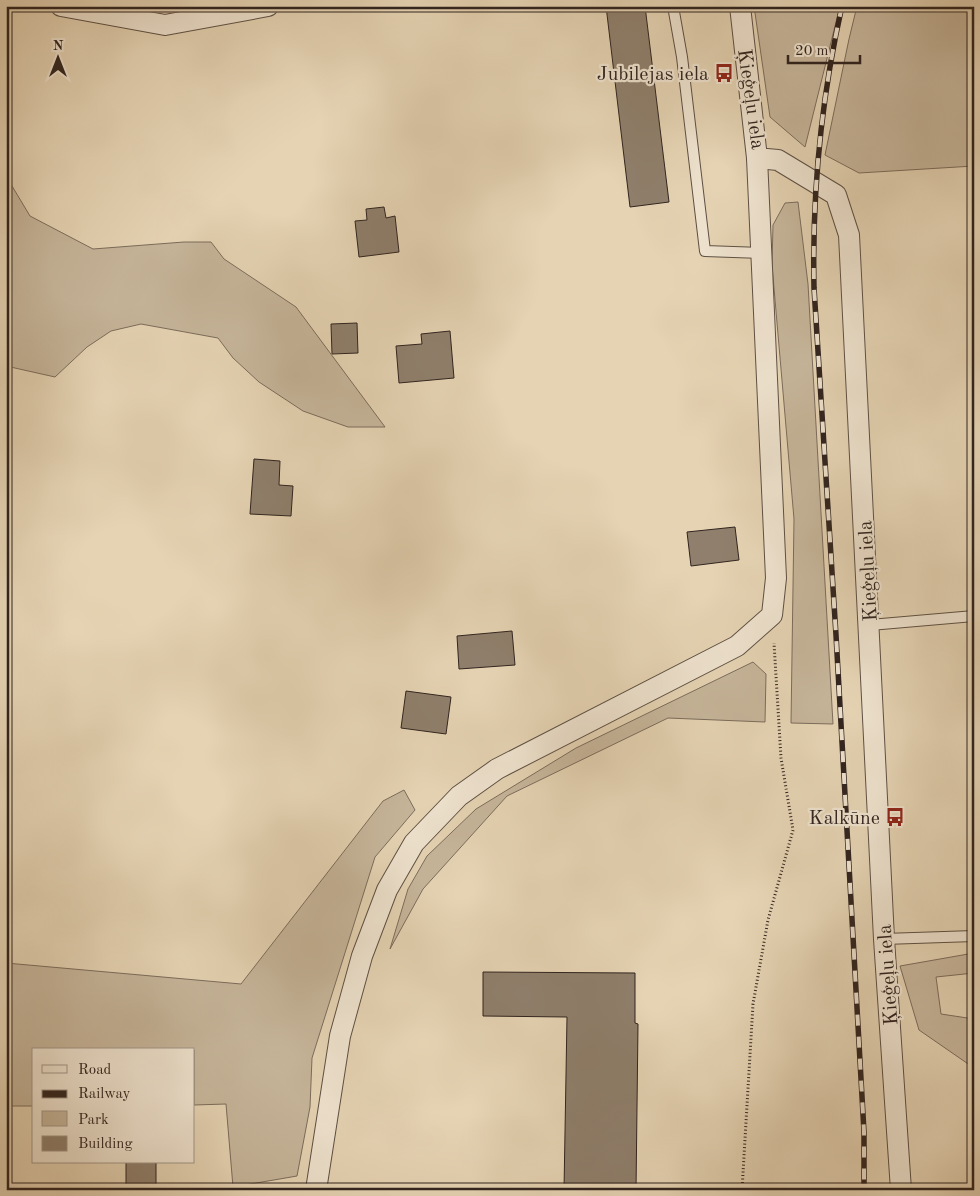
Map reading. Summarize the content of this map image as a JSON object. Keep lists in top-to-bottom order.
{
  "streets": {
    "street": ["Ķieģeļu iela"]
  },
  "places": {
    "bus stop": ["Jubilejas iela", "Kalkūne"]
  },
  "legend": [
    "Road",
    "Railway",
    "Park",
    "Building"
  ],
  "scale_bar": "20 m",
  "north": "top"
}
